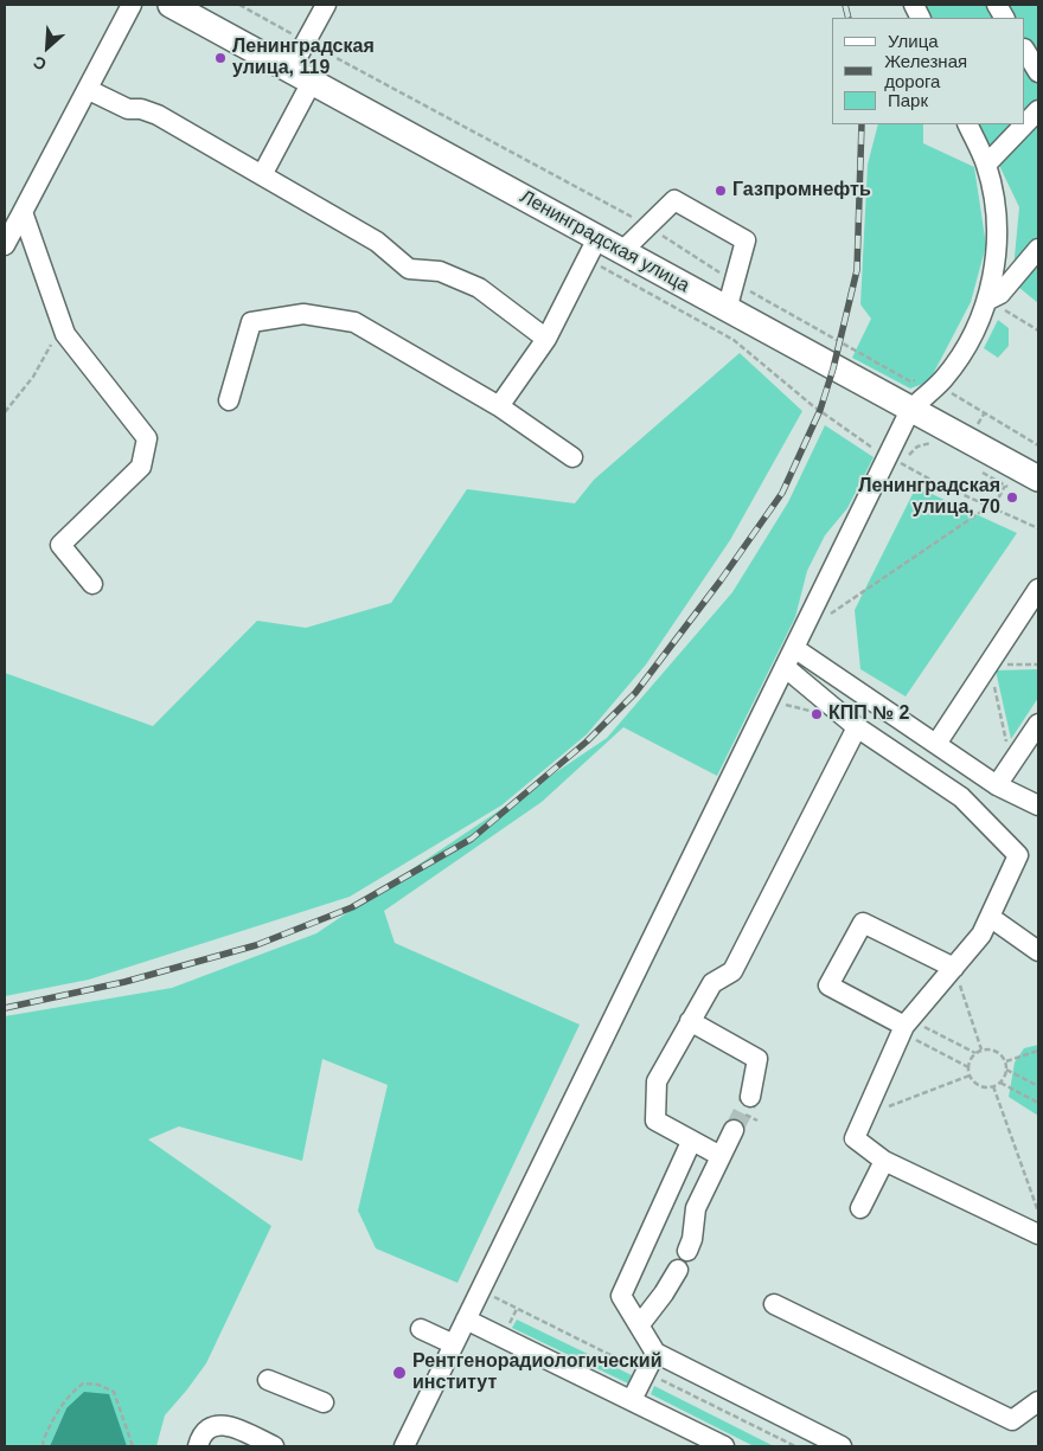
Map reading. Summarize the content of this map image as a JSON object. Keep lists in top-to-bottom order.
{
  "streets": {
    "main road": ["Ленинградская улица"]
  },
  "places": [
    "Ленинградская улица, 119",
    "Газпромнефть",
    "Ленинградская улица, 70",
    "КПП № 2",
    "Рентгенорадиологический институт"
  ],
  "legend": ["Улица", "Железная дорога", "Парк"],
  "north": "bottom left"
}
